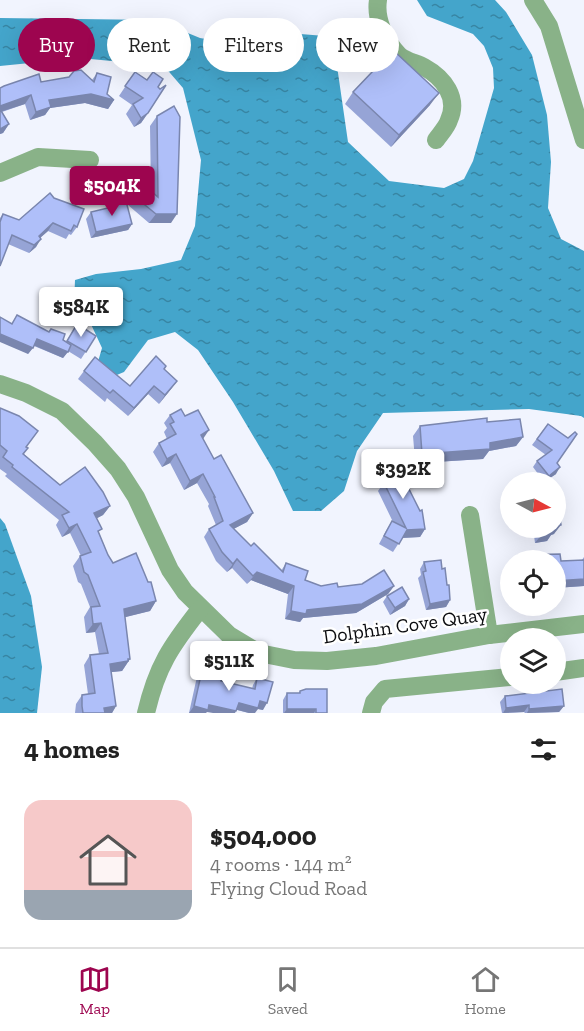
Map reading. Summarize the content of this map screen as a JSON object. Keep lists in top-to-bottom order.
{
  "streets": {
    "street": ["Dolphin Cove Quay"]
  },
  "north": "right",
  "page": {
    "chip": [
      "Buy",
      "Rent",
      "Filters",
      "New"
    ],
    "price": [
      "$504K",
      "$584K",
      "$392K",
      "$511K"
    ],
    "heading": "4 homes",
    "list": [
      {
        "name": "$504,000",
        "note": "4 rooms · 144 m² · Flying Cloud Road"
      }
    ],
    "tabs": ["Map", "Saved", "Home"]
  }
}
